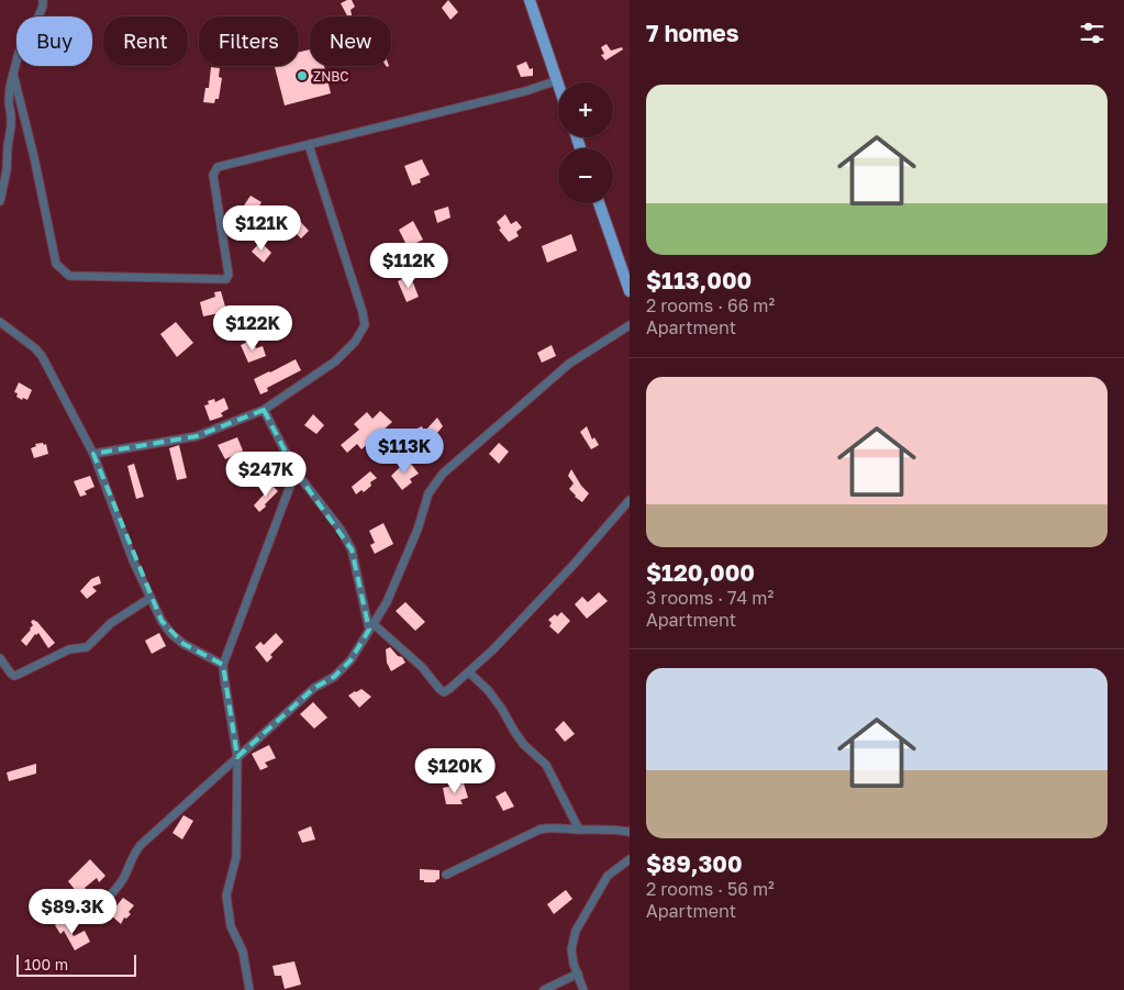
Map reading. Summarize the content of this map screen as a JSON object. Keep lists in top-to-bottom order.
{
  "places": ["ZNBC"],
  "scale_bar": "100 m",
  "page": {
    "heading": "7 homes",
    "chip": [
      "Buy",
      "Rent",
      "Filters",
      "New"
    ],
    "list": [
      {
        "name": "$113,000",
        "note": "2 rooms · 66 m² · Apartment"
      },
      {
        "name": "$120,000",
        "note": "3 rooms · 74 m² · Apartment"
      },
      {
        "name": "$89,300",
        "note": "2 rooms · 56 m² · Apartment"
      }
    ],
    "map_buttons": ["+", "−"],
    "price": [
      "$121K",
      "$112K",
      "$122K",
      "$113K",
      "$247K",
      "$120K",
      "$89.3K"
    ],
    "scale": "100 m"
  }
}
